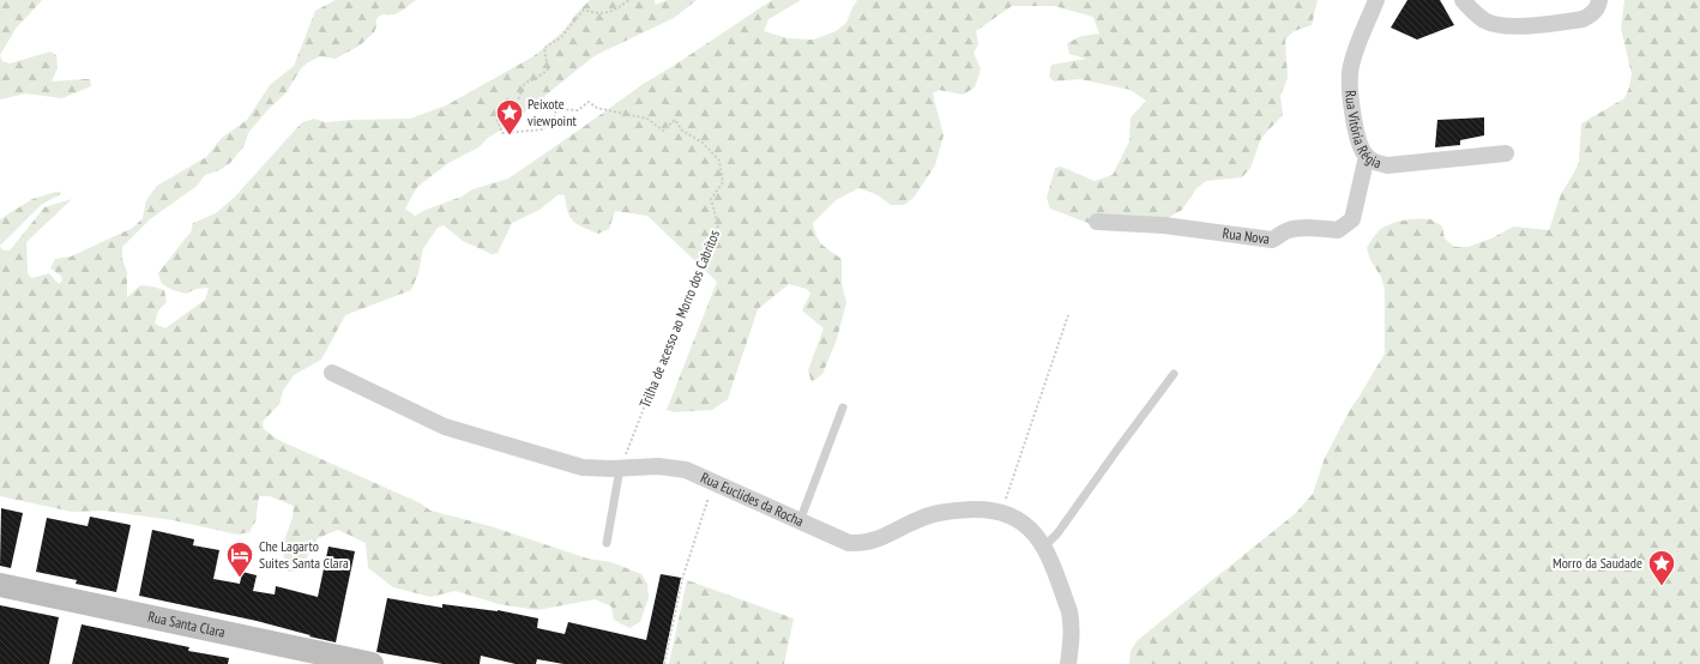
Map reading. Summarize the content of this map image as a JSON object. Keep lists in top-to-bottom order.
{
  "streets": {
    "main road": ["Rua Santa Clara"],
    "street": ["Rua Vitória Régia", "Rua Nova", "Rua Euclides da Rocha"],
    "path": ["Trilha de acesso ao Morro dos Cabritos"]
  },
  "crossings": [
    ["Rua Vitória Régia", "Rua Nova"],
    ["Trilha de acesso ao Morro dos Cabritos", "Rua Euclides da Rocha"]
  ],
  "places": {
    "place": ["Peixote viewpoint", "Morro da Saudade"],
    "hotel": ["Che Lagarto Suites Santa Clara"]
  }
}
